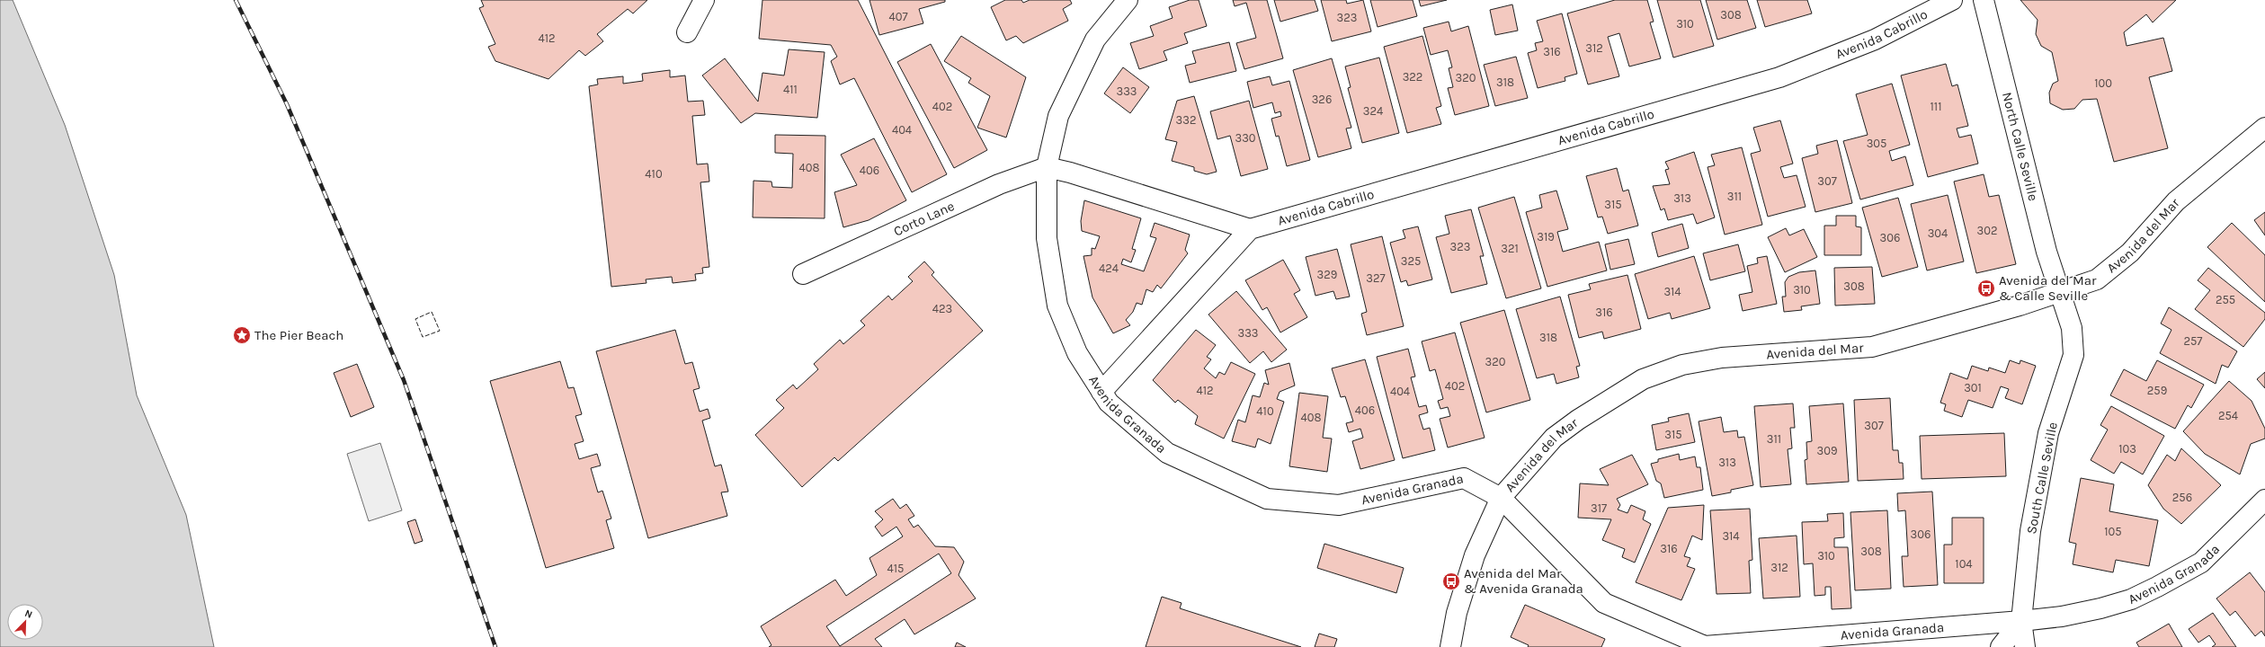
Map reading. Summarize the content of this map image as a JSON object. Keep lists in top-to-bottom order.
{
  "streets": {
    "street": [
      "Avenida Cabrillo",
      "North Calle Seville",
      "Corto Lane",
      "Avenida del Mar",
      "Avenida Granada",
      "South Calle Seville"
    ]
  },
  "crossings": [
    ["North Calle Seville", "Avenida del Mar"],
    ["North Calle Seville", "South Calle Seville"],
    ["Corto Lane", "Avenida Granada"],
    ["Avenida del Mar", "Avenida Granada"],
    ["Avenida del Mar", "South Calle Seville"],
    ["Avenida Granada", "South Calle Seville"]
  ],
  "places": {
    "bus stop": ["Avenida del Mar & Calle Seville", "Avenida del Mar & Avenida Granada"],
    "place": ["The Pier Beach"]
  },
  "house_numbers": [
    "308",
    "407",
    "323",
    "310",
    "412",
    "312",
    "316",
    "322",
    "320",
    "318",
    "100",
    "411",
    "333",
    "326",
    "402",
    "111",
    "324",
    "332",
    "404",
    "330",
    "305",
    "408",
    "406",
    "410",
    "307",
    "311",
    "313",
    "315",
    "302",
    "304",
    "319",
    "306",
    "323",
    "321",
    "325",
    "424",
    "329",
    "327",
    "308",
    "310",
    "314",
    "255",
    "423",
    "316",
    "333",
    "318",
    "257",
    "320",
    "402",
    "301",
    "412",
    "259",
    "404",
    "406",
    "410",
    "254",
    "408",
    "307",
    "315",
    "311",
    "103",
    "309",
    "313",
    "256",
    "317",
    "105",
    "306",
    "314",
    "316",
    "308",
    "310",
    "104",
    "312",
    "415"
  ],
  "north": "top right"
}
